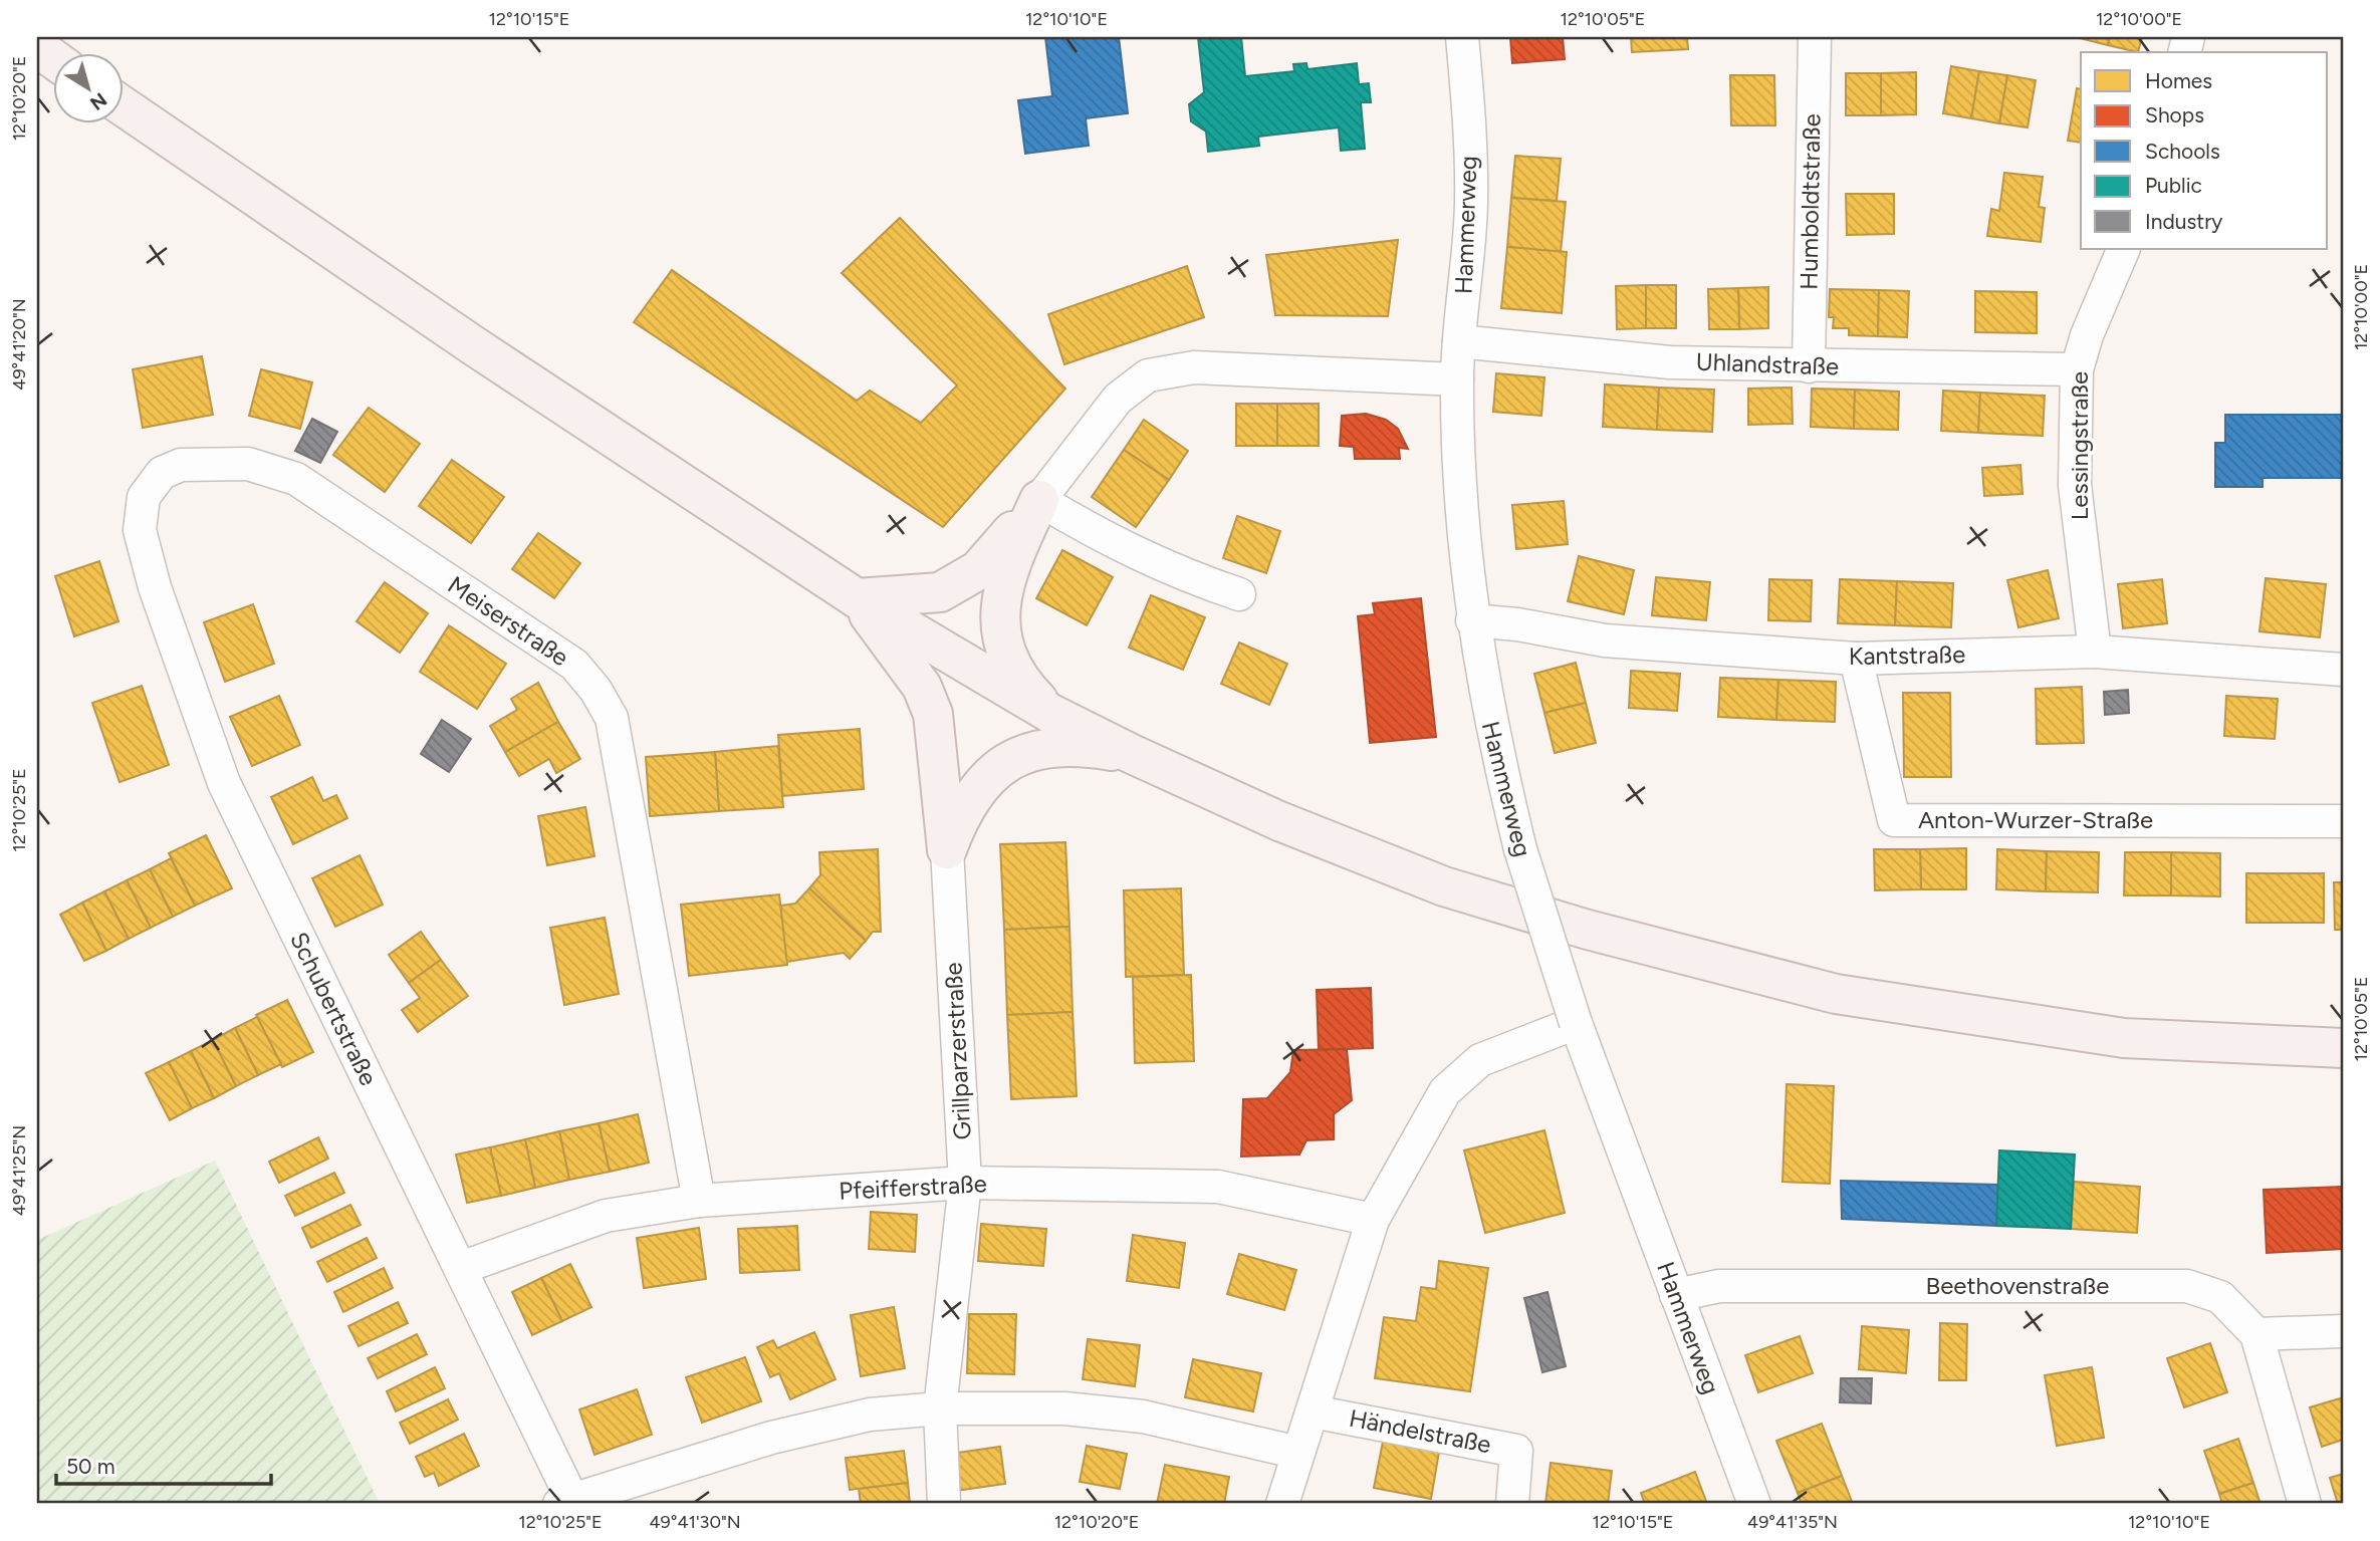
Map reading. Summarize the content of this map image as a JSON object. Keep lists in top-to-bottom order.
{
  "streets": {
    "street": [
      "Humboldtstraße",
      "Hammerweg",
      "Uhlandstraße",
      "Lessingstraße",
      "Meiserstraße",
      "Kantstraße",
      "Anton-Wurzer-Straße",
      "Schubertstraße",
      "Grillparzerstraße",
      "Pfeifferstraße",
      "Beethovenstraße",
      "Händelstraße"
    ]
  },
  "crossings": [
    ["Humboldtstraße", "Uhlandstraße"],
    ["Hammerweg", "Uhlandstraße"],
    ["Hammerweg", "Kantstraße"],
    ["Hammerweg", "Beethovenstraße"],
    ["Uhlandstraße", "Lessingstraße"],
    ["Lessingstraße", "Kantstraße"],
    ["Meiserstraße", "Schubertstraße"],
    ["Meiserstraße", "Pfeifferstraße"],
    ["Kantstraße", "Anton-Wurzer-Straße"],
    ["Schubertstraße", "Pfeifferstraße"],
    ["Grillparzerstraße", "Pfeifferstraße"]
  ],
  "legend": [
    "Homes",
    "Shops",
    "Schools",
    "Public",
    "Industry"
  ],
  "scale_bar": "50 m",
  "north": "bottom right",
  "coordinates": [
    "12°10'15\"E",
    "12°10'10\"E",
    "12°10'05\"E",
    "12°10'00\"E",
    "12°10'20\"E",
    "49°41'20\"N",
    "12°10'25\"E",
    "49°41'25\"N",
    "49°41'30\"N",
    "49°41'35\"N"
  ]
}
